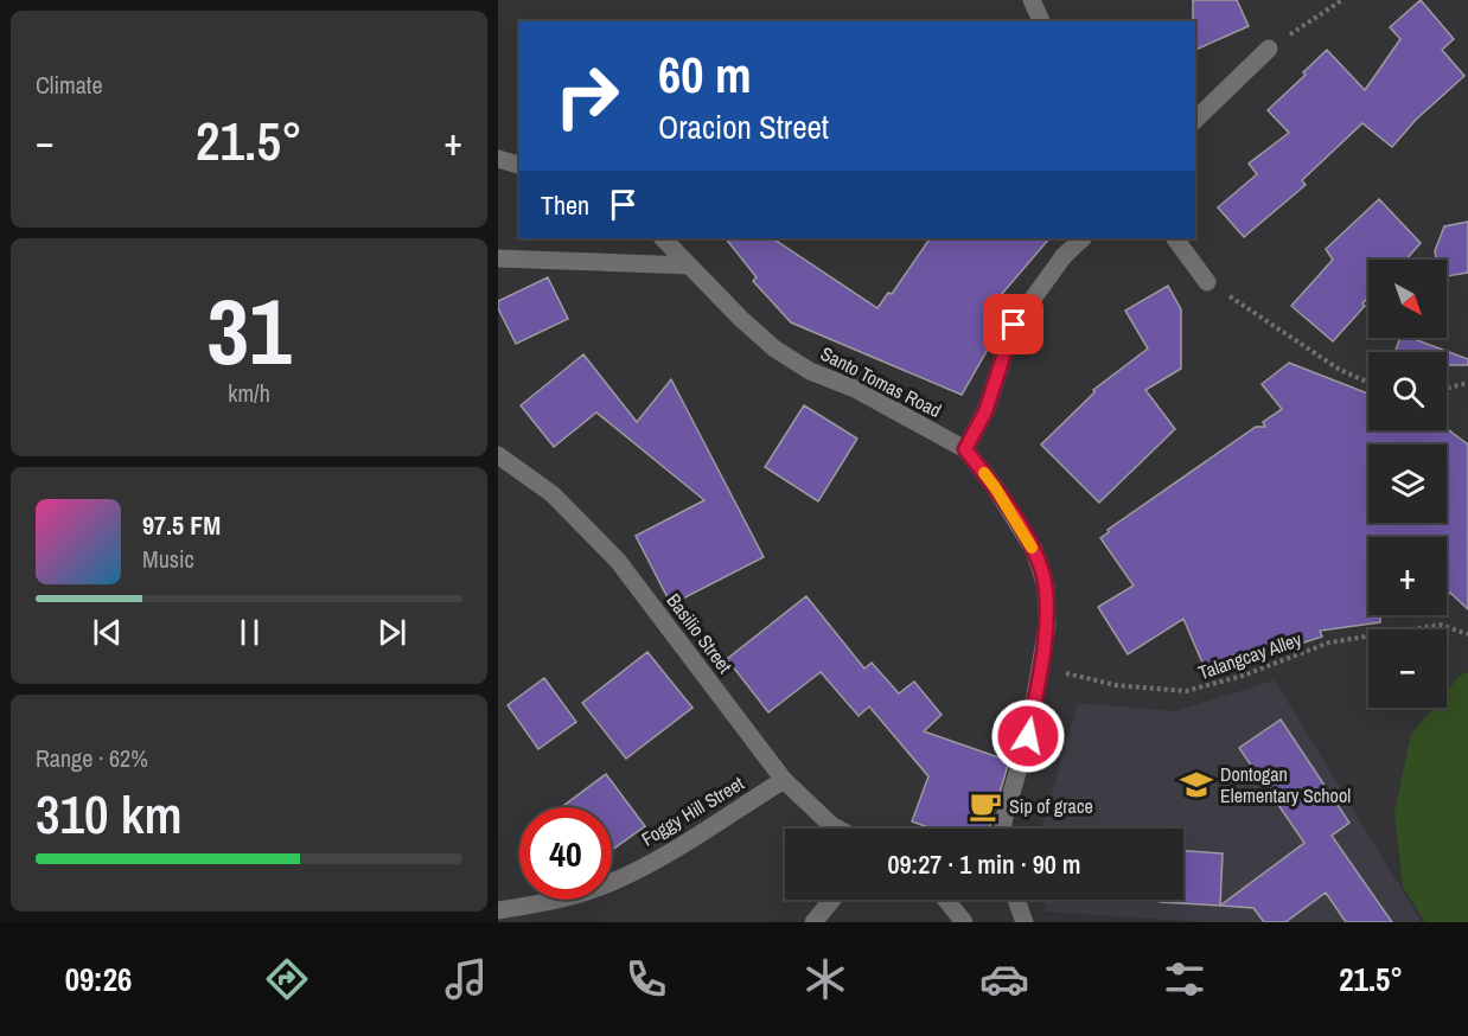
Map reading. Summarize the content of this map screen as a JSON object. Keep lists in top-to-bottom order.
{
  "streets": {
    "street": ["Santo Tomas Road", "Basilio Street", "Foggy Hill Street"],
    "path": ["Talangcay Alley"]
  },
  "crossings": [
    ["Santo Tomas Road", "Talangcay Alley"],
    ["Basilio Street", "Foggy Hill Street"]
  ],
  "places": {
    "school or university": ["Dontogan Elementary School"],
    "cafe": ["Sip of grace"]
  },
  "north": "bottom right",
  "page": {
    "tile": [
      "Climate",
      ["31", "km/h"],
      ["Range · 62%", "310 km"]
    ],
    "turn": ["60 m", "Oracion Street"],
    "heat": ["−", "21.5°", "+"],
    "then": "Then",
    "map_buttons": ["+", "−"],
    "song": ["97.5 FM", "Music"],
    "limit": "40",
    "trip": "09:27 · 1 min · 90 m",
    "tabs": ["09:26", "21.5°"]
  }
}
